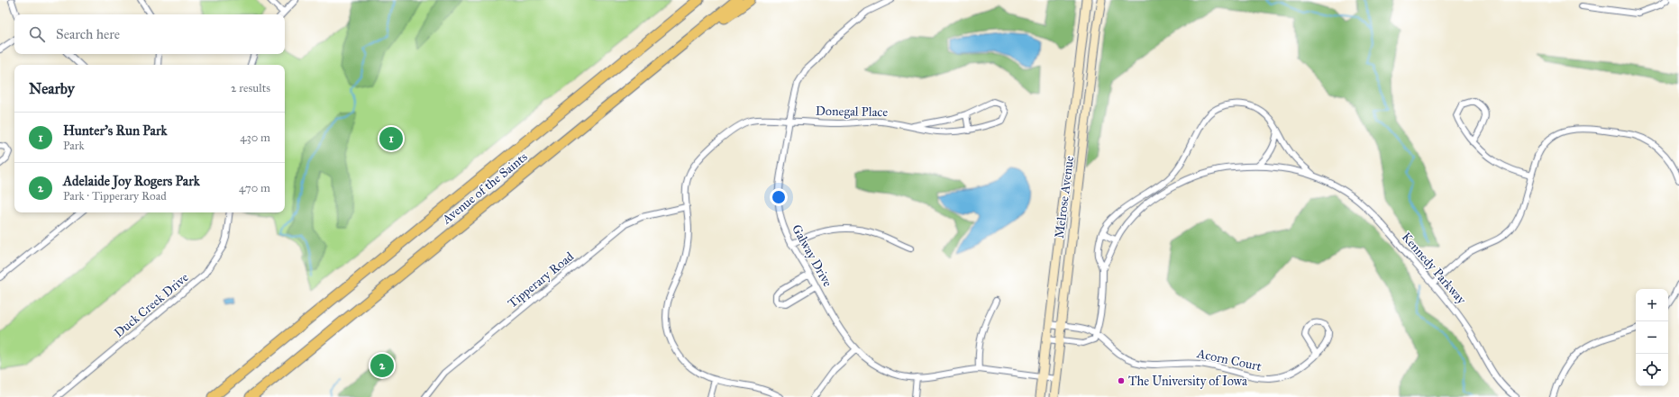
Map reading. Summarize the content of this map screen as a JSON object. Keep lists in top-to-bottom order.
{
  "streets": {
    "highway": ["Avenue of the Saints"],
    "main road": ["Melrose Avenue"],
    "street": [
      "Donegal Place",
      "Galway Drive",
      "Kennedy Parkway",
      "Tipperary Road",
      "Duck Creek Drive",
      "Acorn Court"
    ]
  },
  "crossings": [
    ["Donegal Place", "Galway Drive"],
    ["Donegal Place", "Tipperary Road"],
    ["Melrose Avenue", "Galway Drive"],
    ["Kennedy Parkway", "Acorn Court"]
  ],
  "places": ["The University of Iowa"],
  "page": {
    "search": "Search here",
    "heading": ["Nearby", "2 results"],
    "list": [
      {
        "mark": "1",
        "name": "Hunter's Run Park",
        "note": "Park",
        "value": "430 m"
      },
      {
        "mark": "2",
        "name": "Adelaide Joy Rogers Park",
        "note": "Park · Tipperary Road",
        "value": "470 m"
      }
    ],
    "pins": ["1", "2"],
    "map_buttons": ["+", "−"]
  }
}
